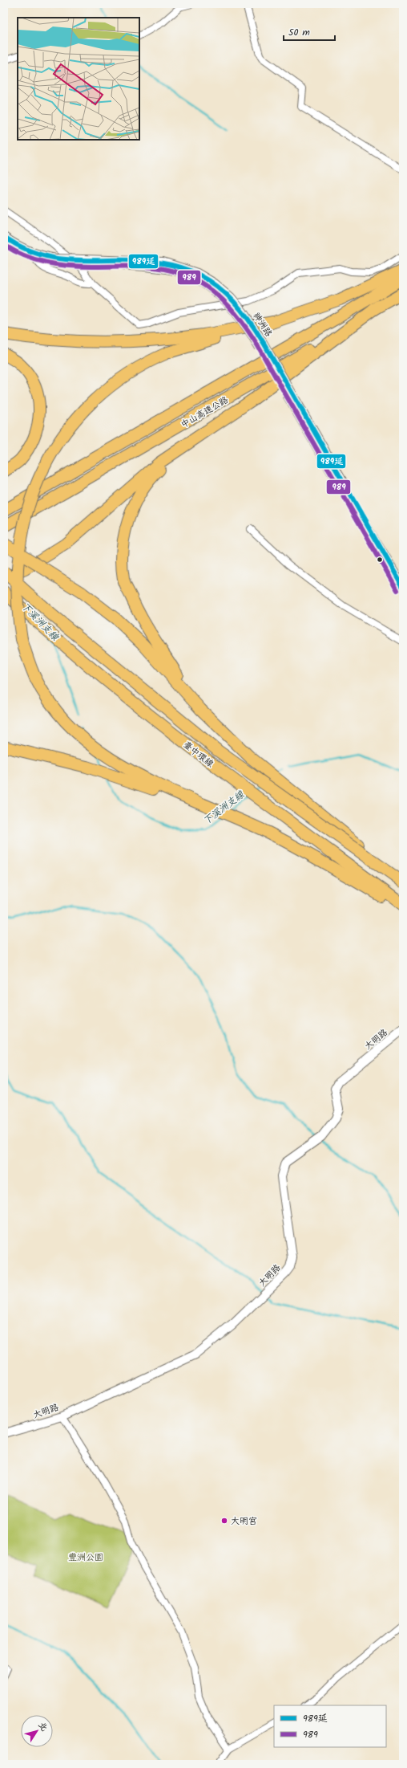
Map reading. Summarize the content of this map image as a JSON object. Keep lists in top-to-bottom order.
{
  "streets": {
    "highway": ["中山高速公路", "臺中環線"],
    "street": ["神洲路", "大明路"]
  },
  "water": ["下溪洲支線"],
  "parks": ["豐洲公園"],
  "places": ["大明宮"],
  "lines": ["transit line 989延", "transit line 989"],
  "legend": ["989延", "989"],
  "scale_bar": "50 m",
  "north": "top right"
}
